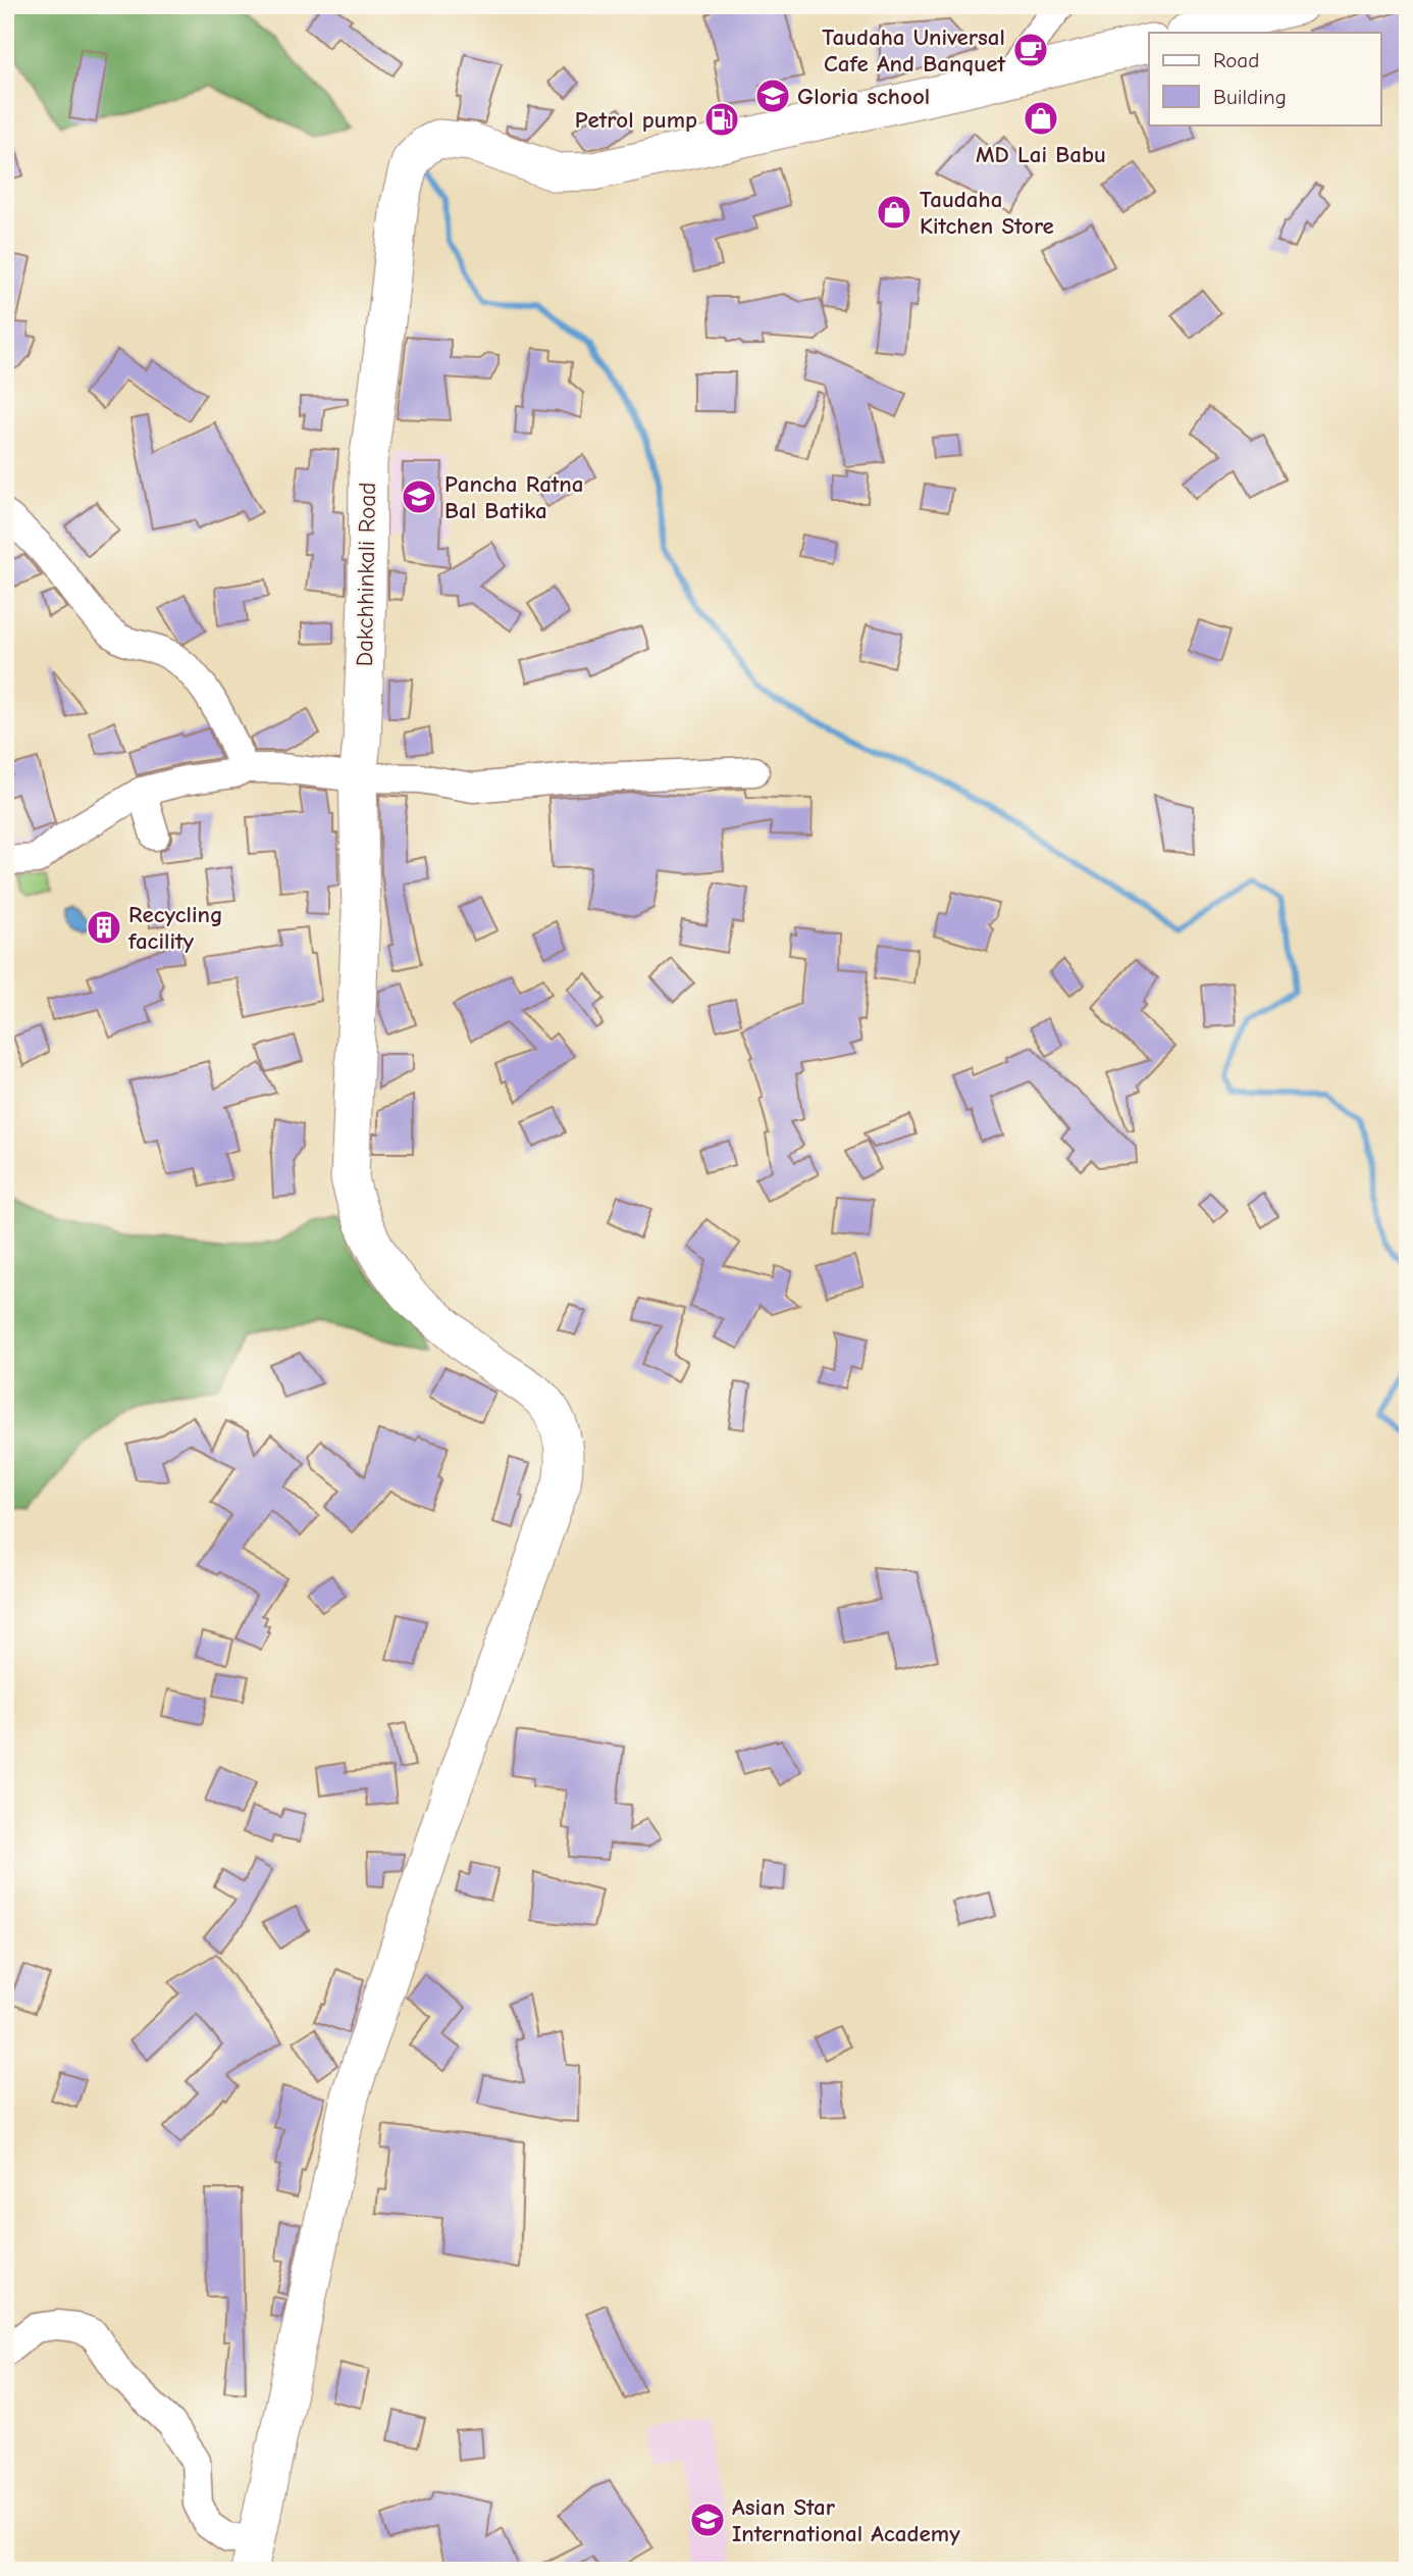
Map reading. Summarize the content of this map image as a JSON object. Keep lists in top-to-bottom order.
{
  "streets": {
    "main road": ["Dakchhinkali Road"]
  },
  "places": {
    "cafe": ["Taudaha Universal Cafe And Banquet"],
    "school or university": ["Gloria school", "Pancha Ratna Bal Batika", "Asian Star International Academy"],
    "shop": ["MD Lai Babu", "Taudaha Kitchen Store"],
    "fuel station": ["Petrol pump"],
    "building": ["Recycling facility"]
  },
  "legend": ["Road", "Building"]
}
